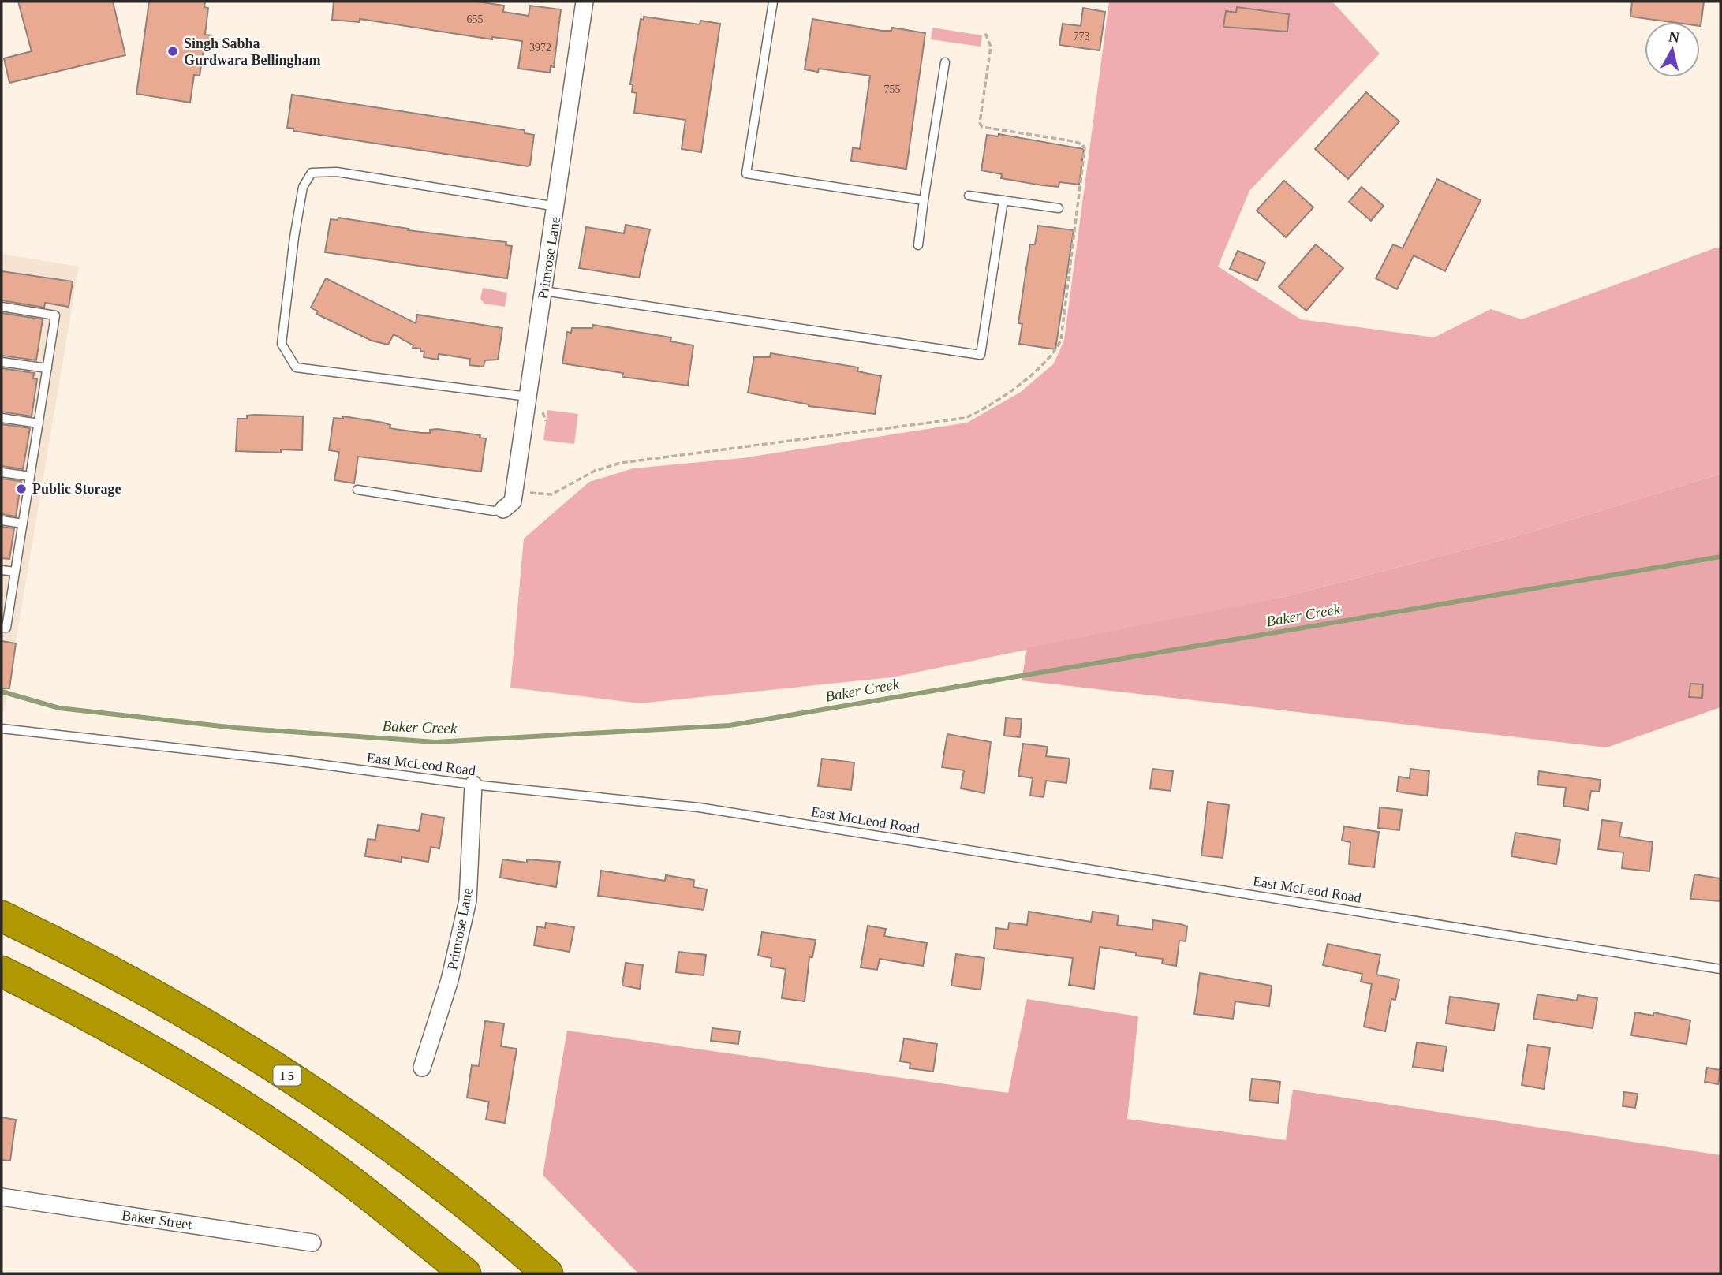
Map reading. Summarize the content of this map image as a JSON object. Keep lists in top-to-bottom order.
{
  "streets": {
    "highway": ["I 5"],
    "street": ["Primrose Lane", "Baker Street"],
    "lane": ["East McLeod Road"]
  },
  "crossings": [
    ["Primrose Lane", "East McLeod Road"]
  ],
  "water": ["Baker Creek"],
  "places": ["Singh Sabha Gurdwara Bellingham", "Public Storage"],
  "house_numbers": [
    "655",
    "773",
    "3972",
    "755"
  ],
  "north": "top"
}
